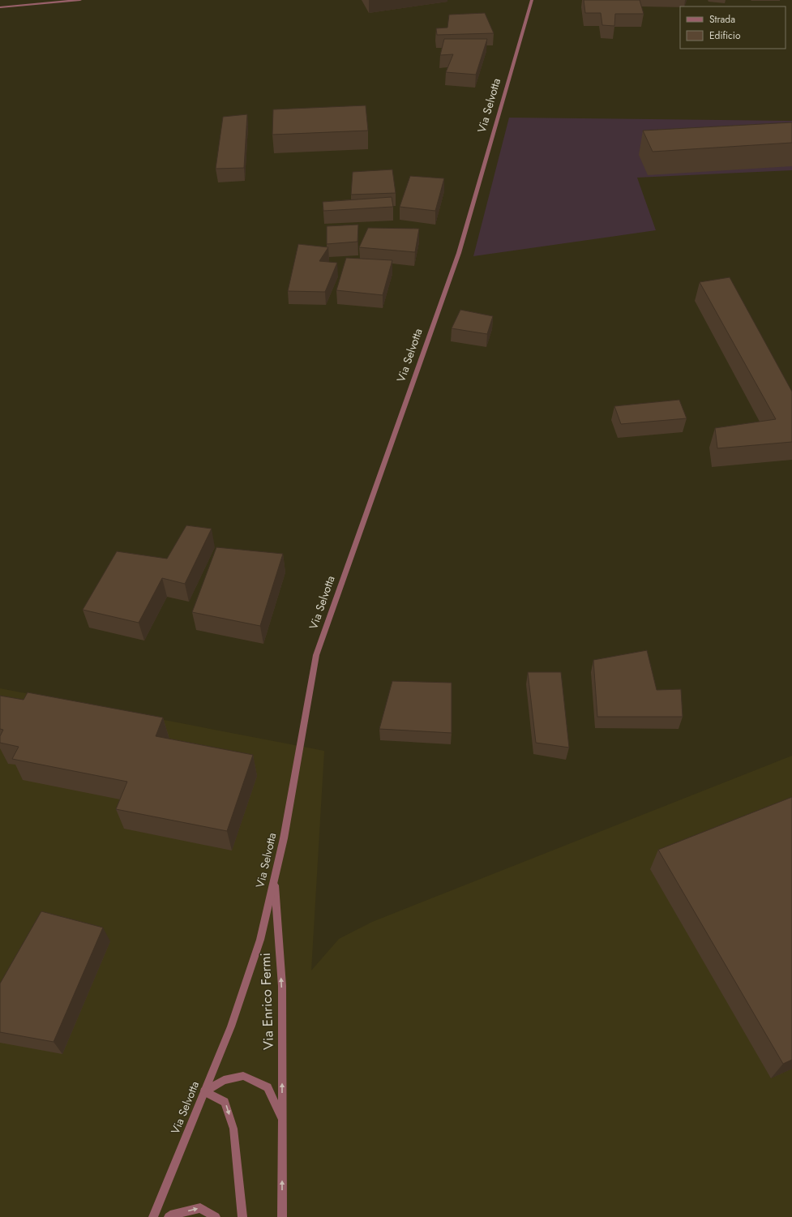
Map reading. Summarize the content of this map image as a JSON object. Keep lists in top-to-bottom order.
{
  "streets": {
    "street": ["Via Selvotta", "Via Enrico Fermi"]
  },
  "crossings": [
    ["Via Selvotta", "Via Enrico Fermi"]
  ],
  "legend": ["Strada", "Edificio"]
}
